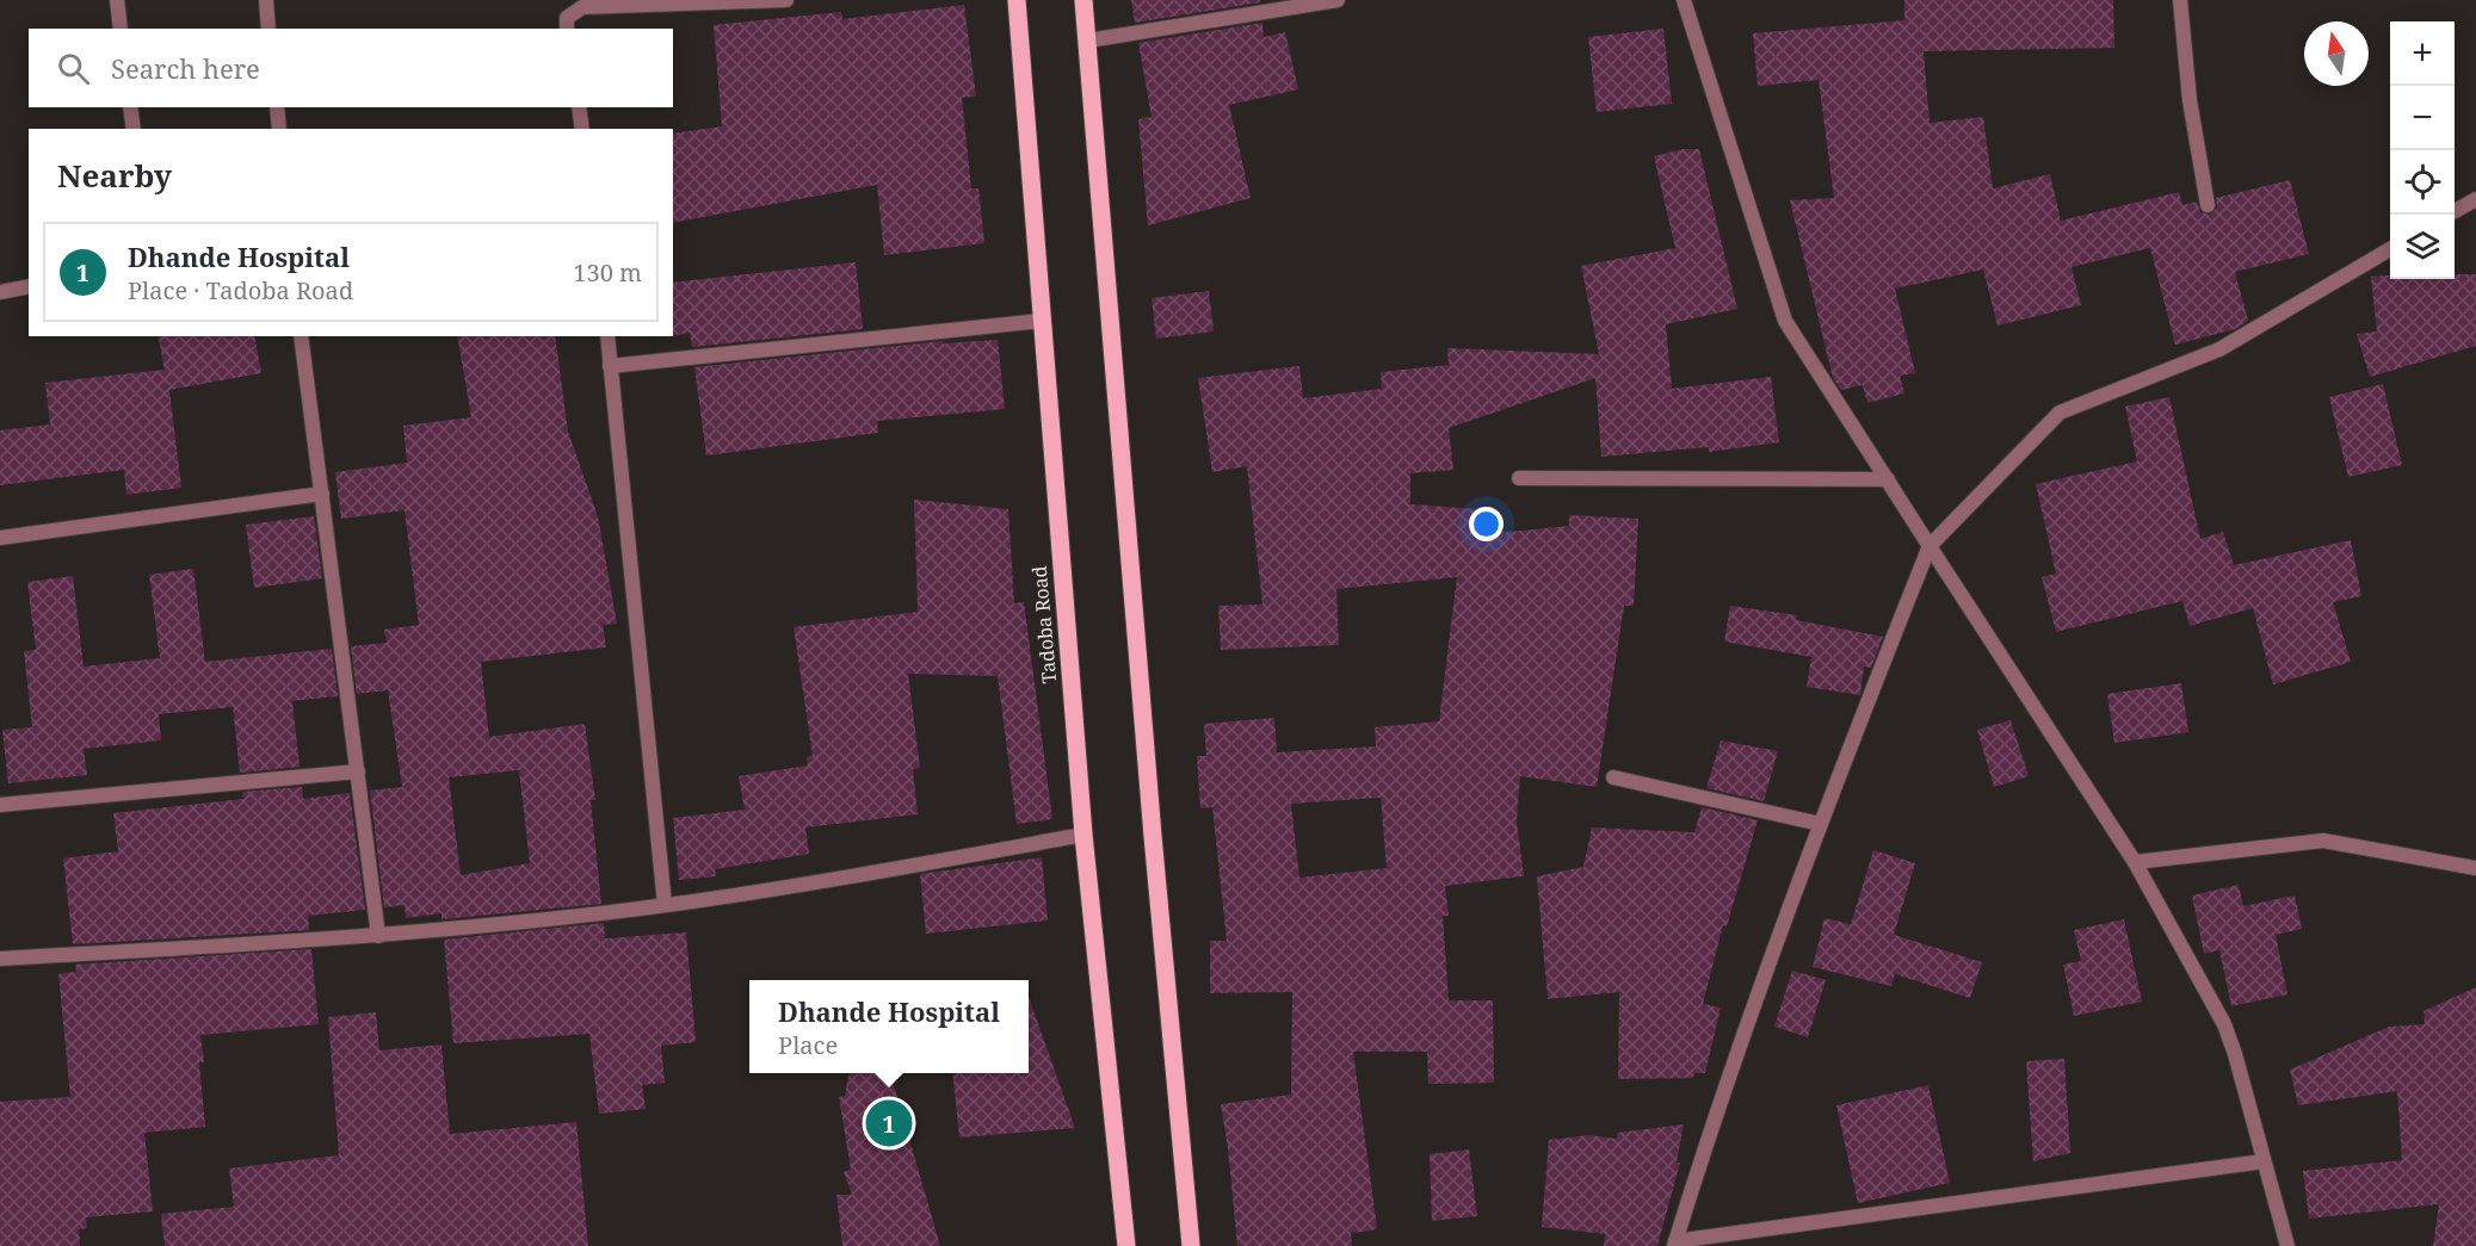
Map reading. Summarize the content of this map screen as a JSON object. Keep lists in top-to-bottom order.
{
  "streets": {
    "main road": ["Tadoba Road"]
  },
  "north": "top",
  "page": {
    "map_buttons": ["+", "−"],
    "search": "Search here",
    "heading": "Nearby",
    "list": [
      {
        "mark": "1",
        "name": "Dhande Hospital",
        "note": "Place · Tadoba Road",
        "value": "130 m"
      }
    ],
    "popup": ["Dhande Hospital", "Place"],
    "pins": "1"
  }
}
